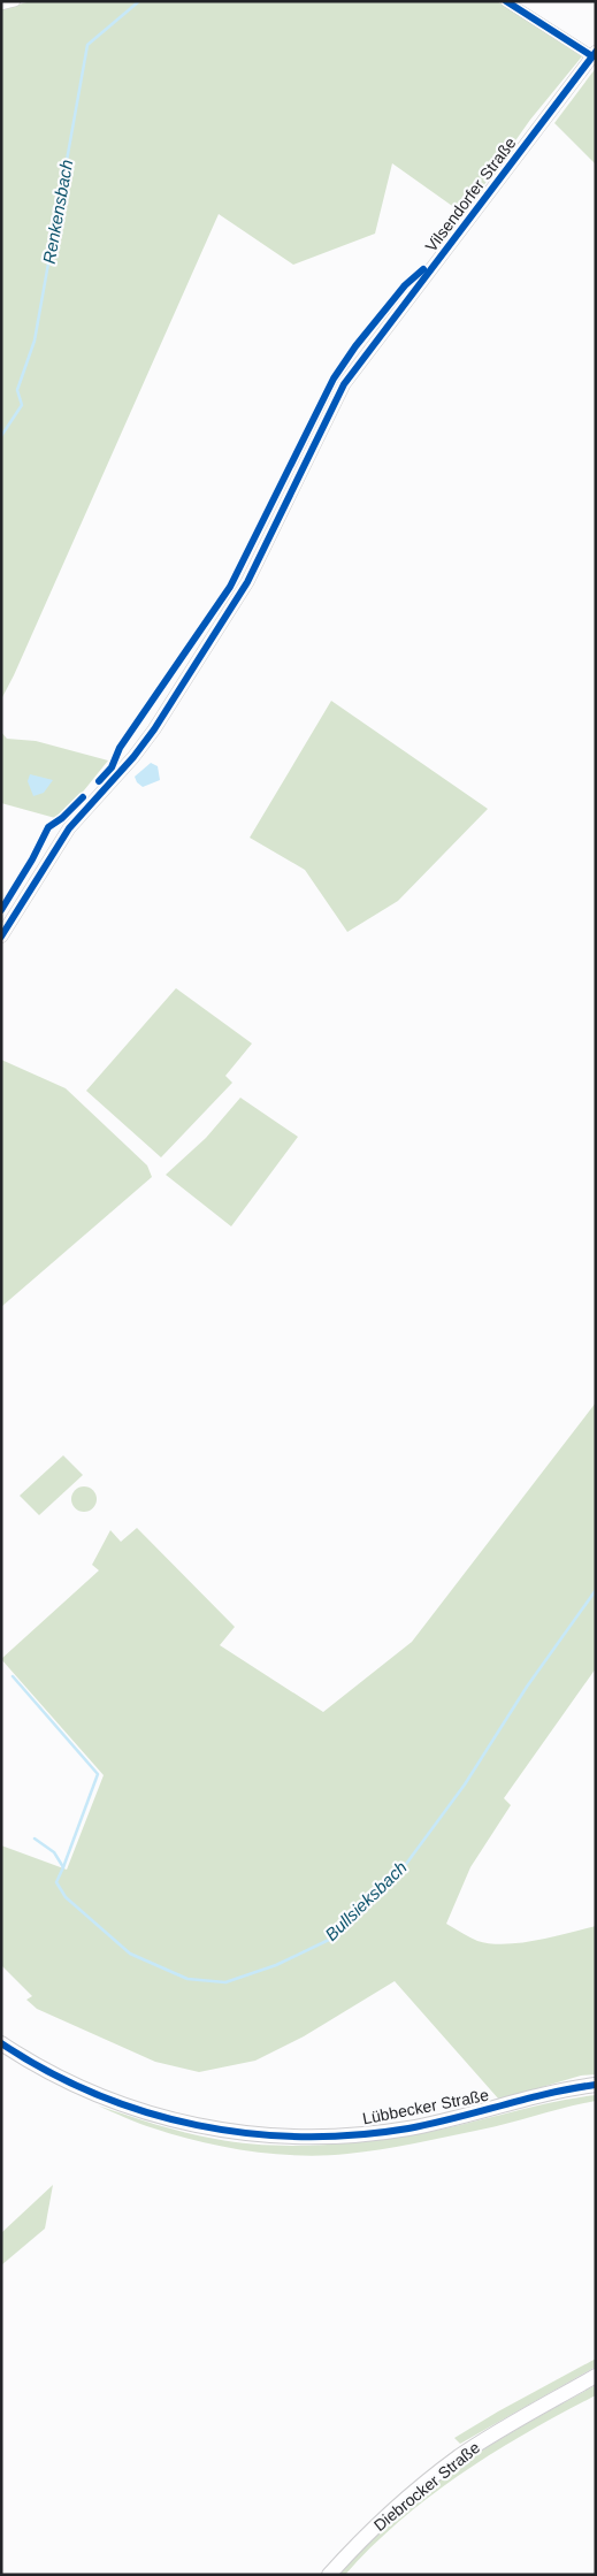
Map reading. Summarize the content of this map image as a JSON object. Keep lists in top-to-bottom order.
{
  "streets": {
    "main road": ["Lübbecker Straße", "Diebrocker Straße"],
    "street": ["Vilsendorfer Straße"]
  },
  "water": ["Renkensbach", "Bullsieksbach"]
}
